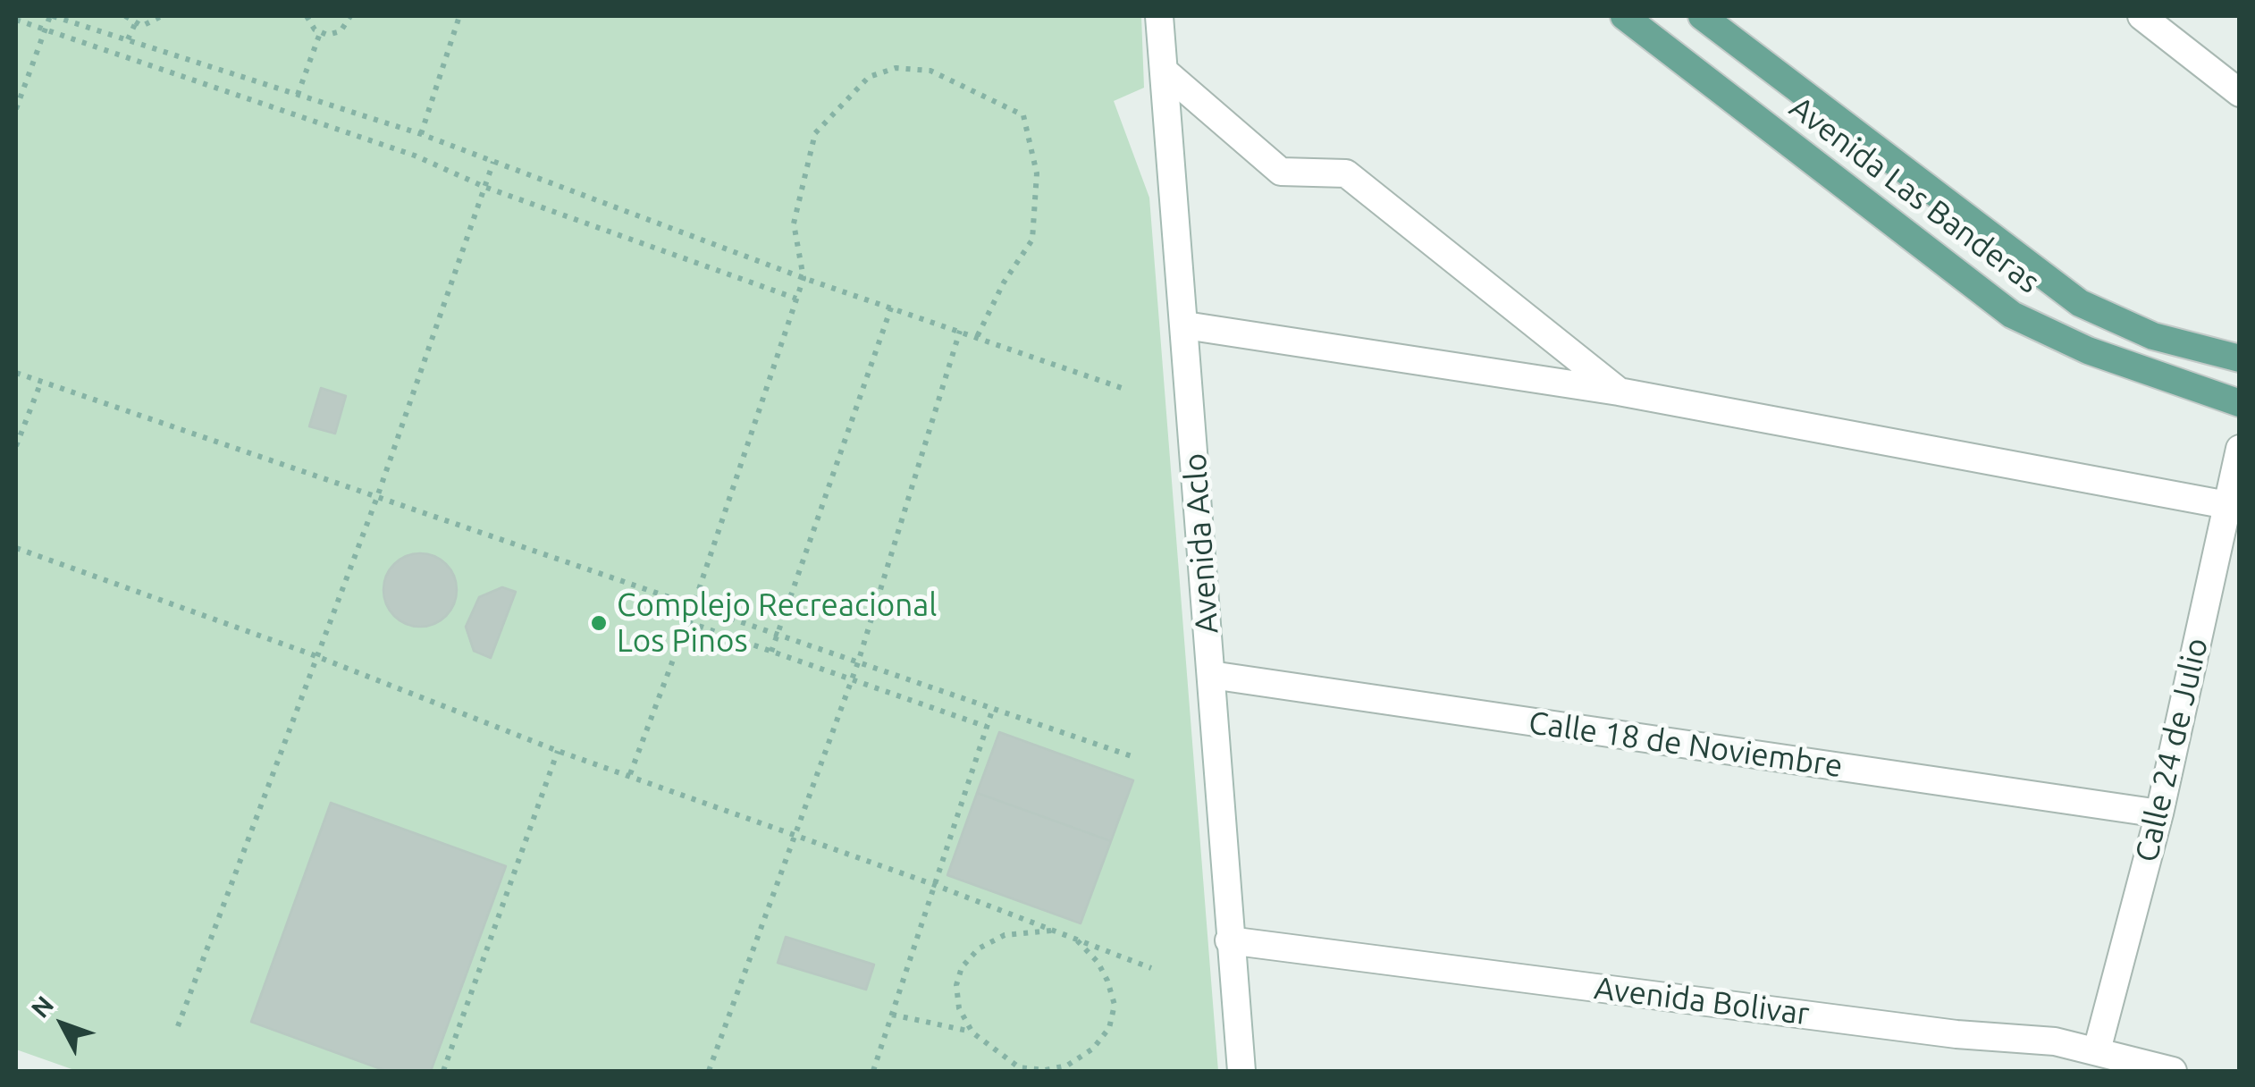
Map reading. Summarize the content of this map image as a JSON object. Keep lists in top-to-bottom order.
{
  "streets": {
    "main road": ["Avenida Las Banderas"],
    "street": [
      "Avenida Aclo",
      "Calle 18 de Noviembre",
      "Calle 24 de Julio",
      "Avenida Bolivar"
    ]
  },
  "crossings": [
    ["Avenida Aclo", "Calle 18 de Noviembre"],
    ["Avenida Aclo", "Avenida Bolivar"],
    ["Calle 18 de Noviembre", "Calle 24 de Julio"],
    ["Calle 24 de Julio", "Avenida Bolivar"]
  ],
  "places": ["Complejo Recreacional Los Pinos"],
  "north": "top left"
}
